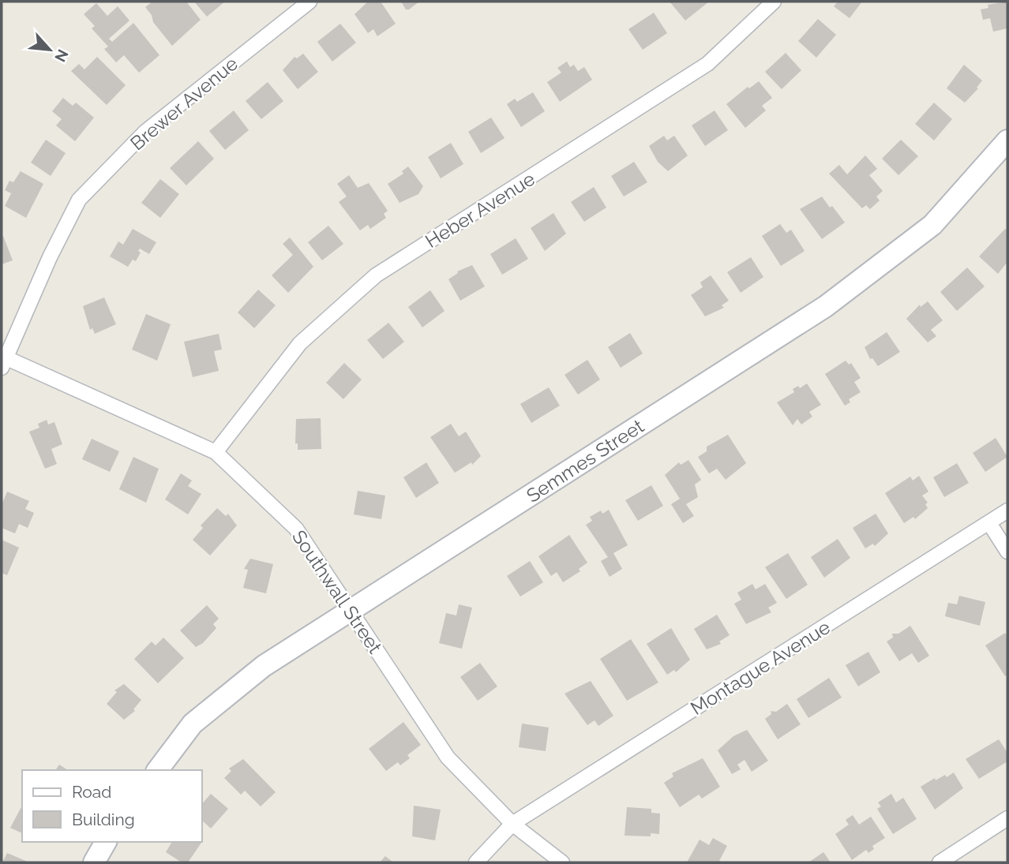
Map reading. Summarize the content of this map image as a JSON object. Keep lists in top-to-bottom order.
{
  "streets": {
    "main road": ["Semmes Street"],
    "street": [
      "Brewer Avenue",
      "Heber Avenue",
      "Southwall Street",
      "Montague Avenue"
    ]
  },
  "crossings": [
    ["Brewer Avenue", "Southwall Street"],
    ["Heber Avenue", "Southwall Street"],
    ["Semmes Street", "Southwall Street"],
    ["Southwall Street", "Montague Avenue"]
  ],
  "legend": ["Road", "Building"],
  "north": "bottom right"
}
